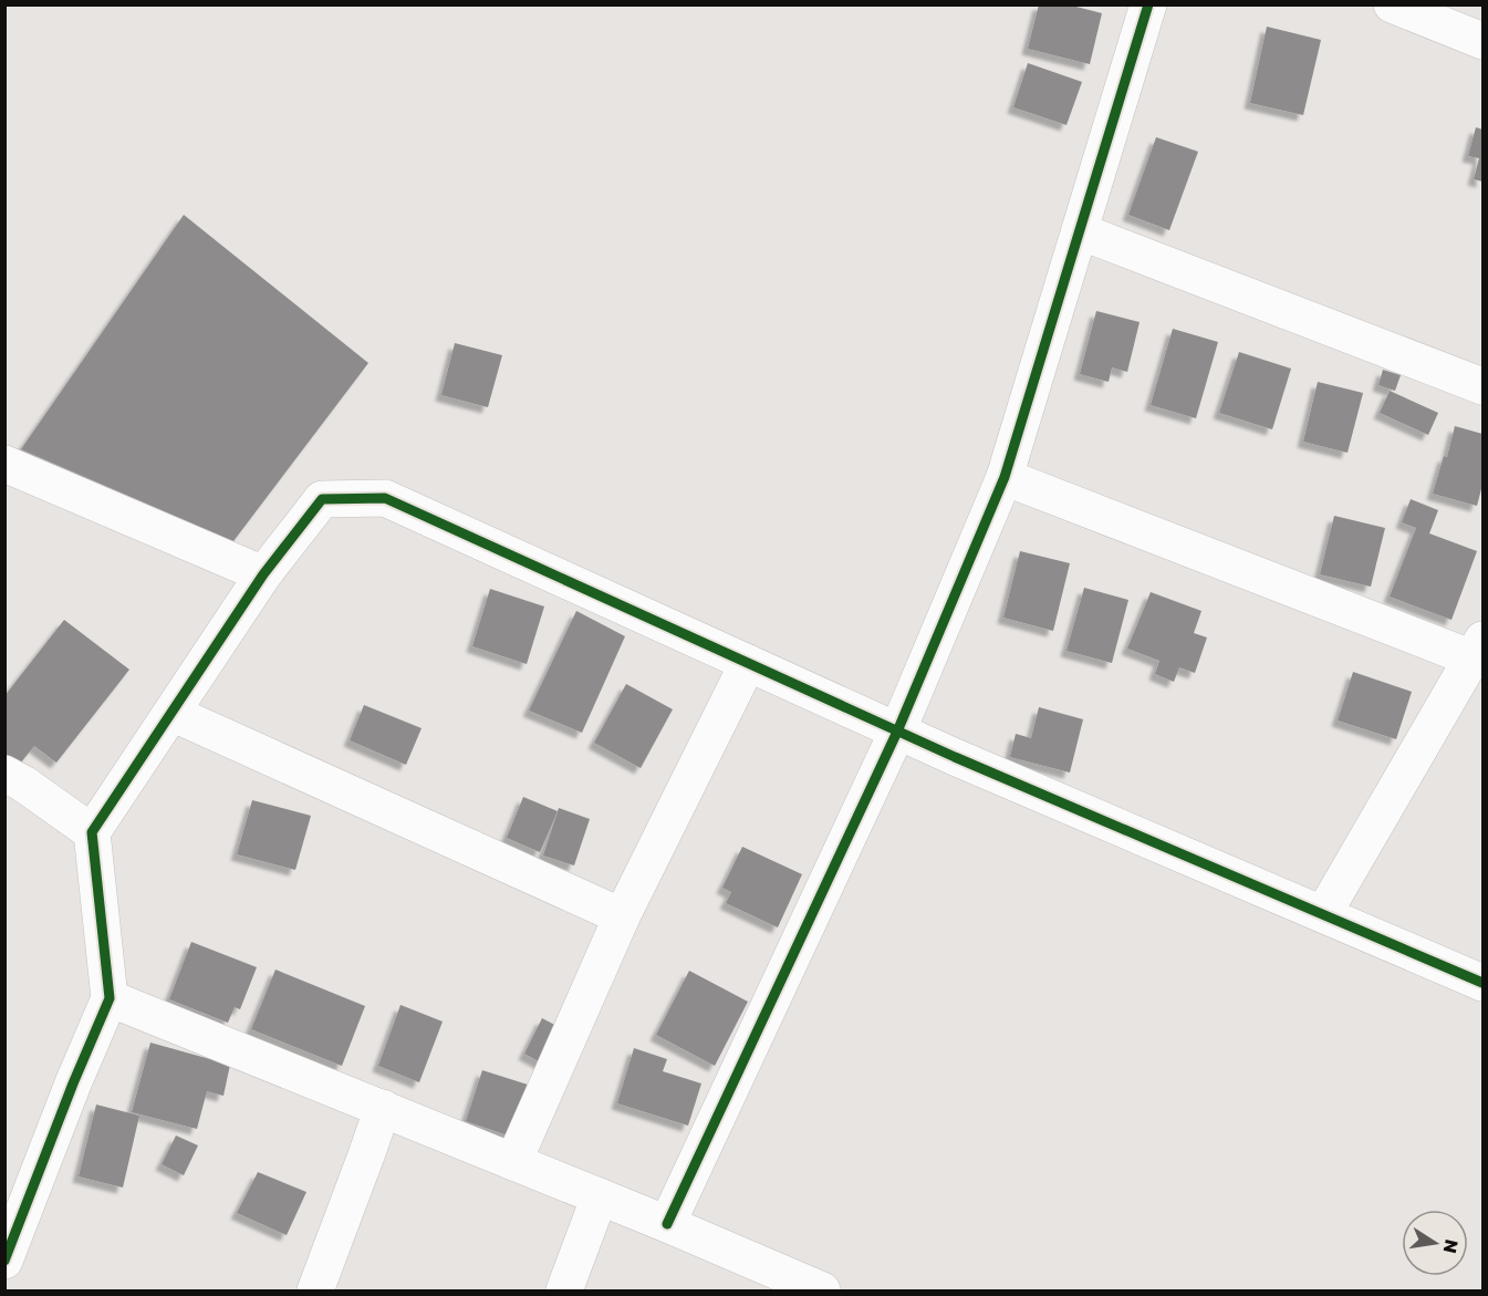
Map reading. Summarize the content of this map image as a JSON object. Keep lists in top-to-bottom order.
{
  "north": "right"
}
